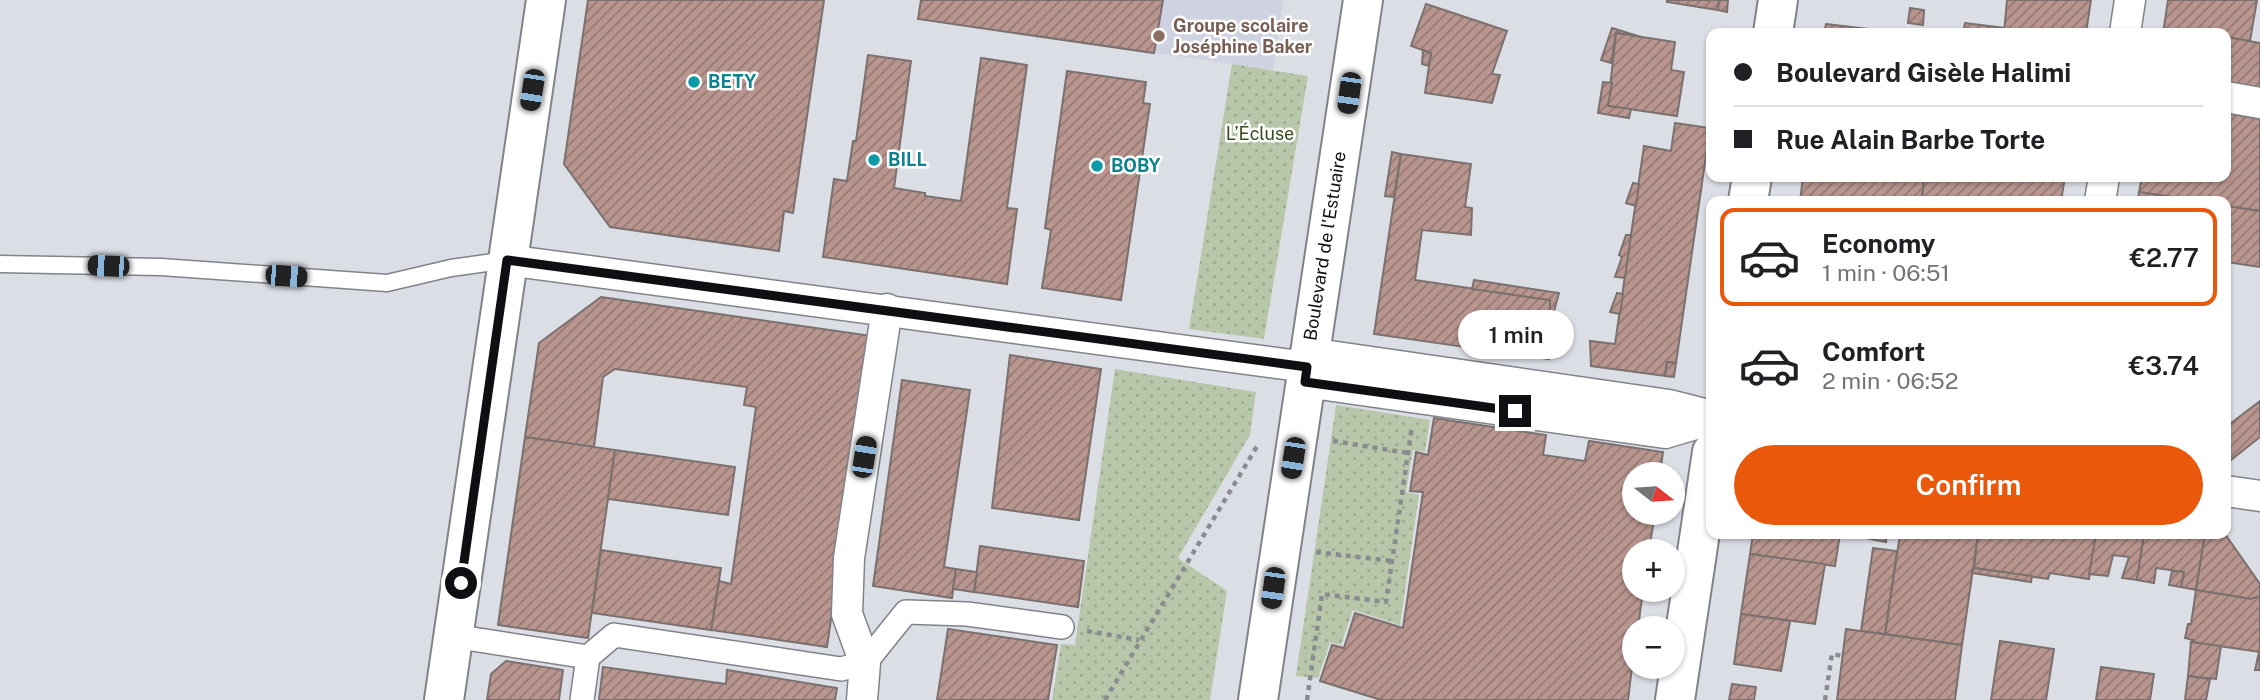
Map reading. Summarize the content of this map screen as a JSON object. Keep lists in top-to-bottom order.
{
  "streets": {
    "main road": ["Boulevard de l'Estuaire"]
  },
  "parks": ["L’Écluse"],
  "places": [
    "Groupe scolaire Joséphine Baker",
    "BETY",
    "BILL",
    "BOBY"
  ],
  "north": "right",
  "page": {
    "banner": ["Boulevard Gisèle Halimi", "Rue Alain Barbe Torte"],
    "list": [
      {
        "name": "Economy",
        "note": "1 min · 06:51",
        "value": "€2.77"
      },
      {
        "name": "Comfort",
        "note": "2 min · 06:52",
        "value": "€3.74"
      }
    ],
    "bubble": "1 min",
    "buttons": "Confirm",
    "map_buttons": ["+", "−"]
  }
}
